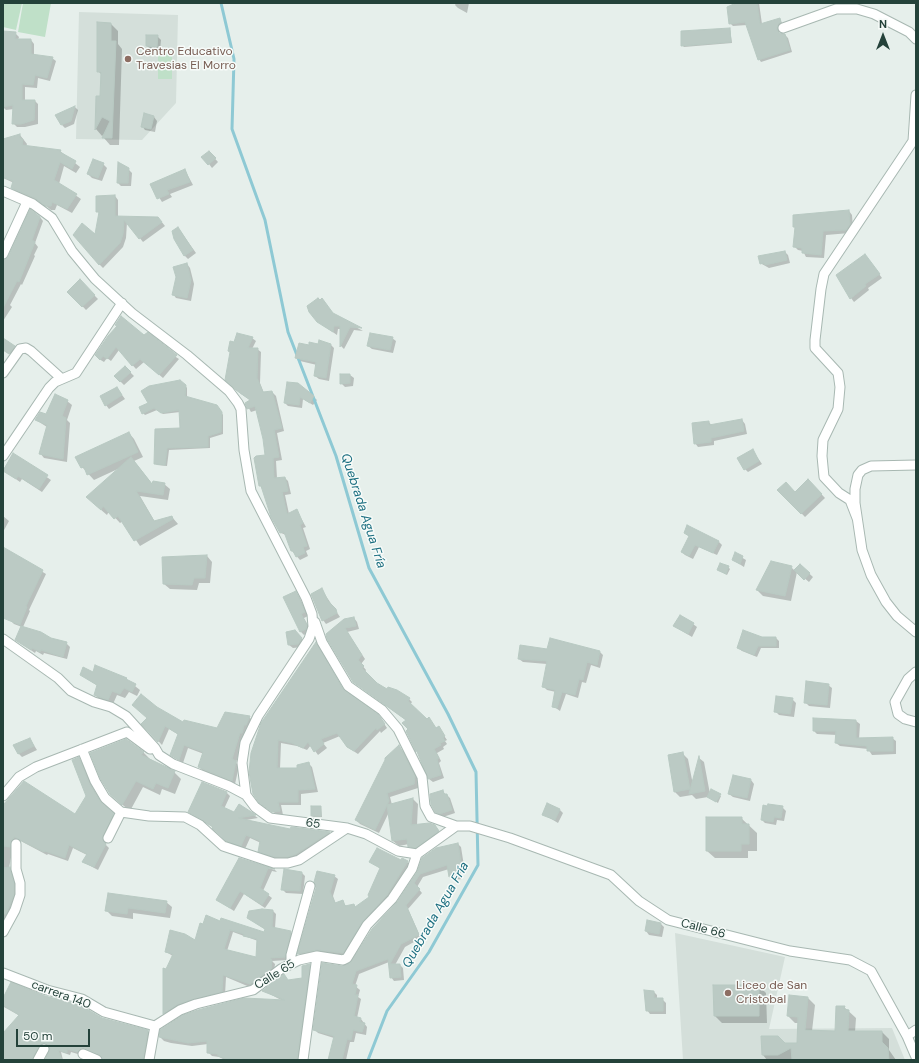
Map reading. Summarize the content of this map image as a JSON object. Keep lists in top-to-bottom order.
{
  "streets": {
    "street": [
      "65",
      "Calle 66",
      "Calle 65",
      "carrera 140"
    ]
  },
  "crossings": [
    ["65", "Calle 65"],
    ["Calle 65", "carrera 140"]
  ],
  "water": ["Quebrada Agua Fría"],
  "places": ["Centro Educativo Travesias El Morro", "Liceo de San Cristobal"],
  "scale_bar": "50 m",
  "north": "top"
}
